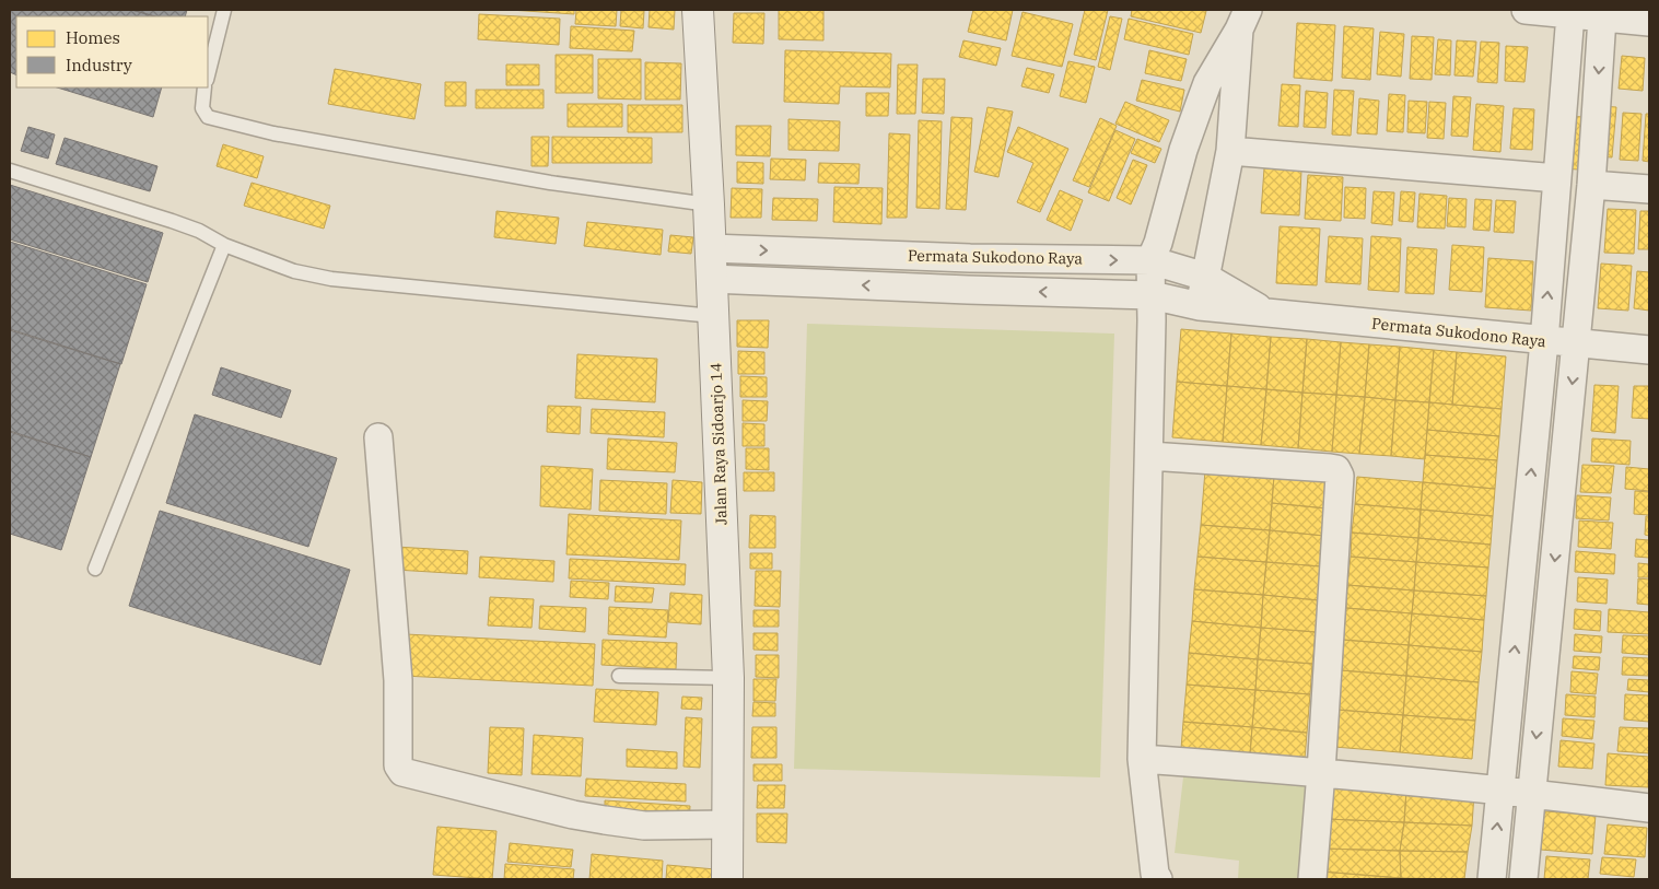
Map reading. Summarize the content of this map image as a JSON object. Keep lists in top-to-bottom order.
{
  "streets": {
    "main road": ["Jalan Raya Sidoarjo 14"],
    "street": ["Permata Sukodono Raya"]
  },
  "crossings": [
    ["Permata Sukodono Raya", "Jalan Raya Sidoarjo 14"]
  ],
  "legend": ["Homes", "Industry"]
}
